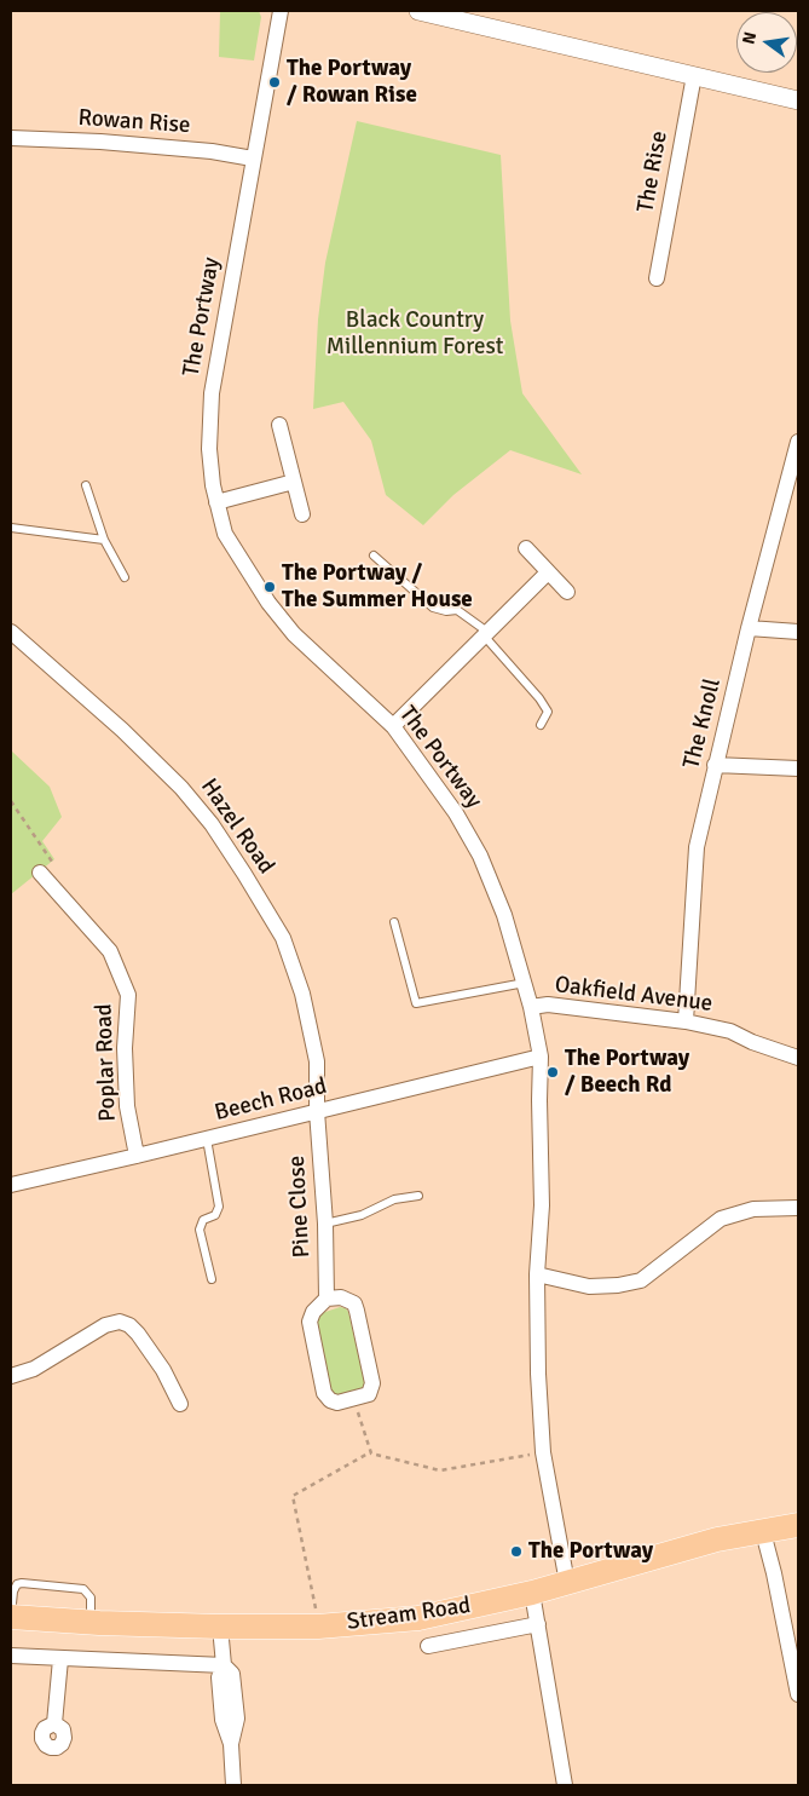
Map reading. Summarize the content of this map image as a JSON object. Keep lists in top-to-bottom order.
{
  "streets": {
    "highway": ["Stream Road"],
    "street": [
      "Rowan Rise",
      "The Rise",
      "The Portway",
      "The Knoll",
      "Hazel Road",
      "Oakfield Avenue",
      "Poplar Road",
      "Beech Road",
      "Pine Close"
    ]
  },
  "crossings": [
    ["Rowan Rise", "The Portway"],
    ["The Portway", "Oakfield Avenue"],
    ["The Portway", "Beech Road"],
    ["The Portway", "Stream Road"],
    ["The Knoll", "Oakfield Avenue"],
    ["Hazel Road", "Beech Road"],
    ["Hazel Road", "Pine Close"],
    ["Poplar Road", "Beech Road"],
    ["Beech Road", "Pine Close"]
  ],
  "parks": ["Black Country Millennium Forest"],
  "places": [
    "The Portway / Rowan Rise",
    "The Portway / The Summer House",
    "The Portway / Beech Rd",
    "The Portway"
  ],
  "north": "left"
}
